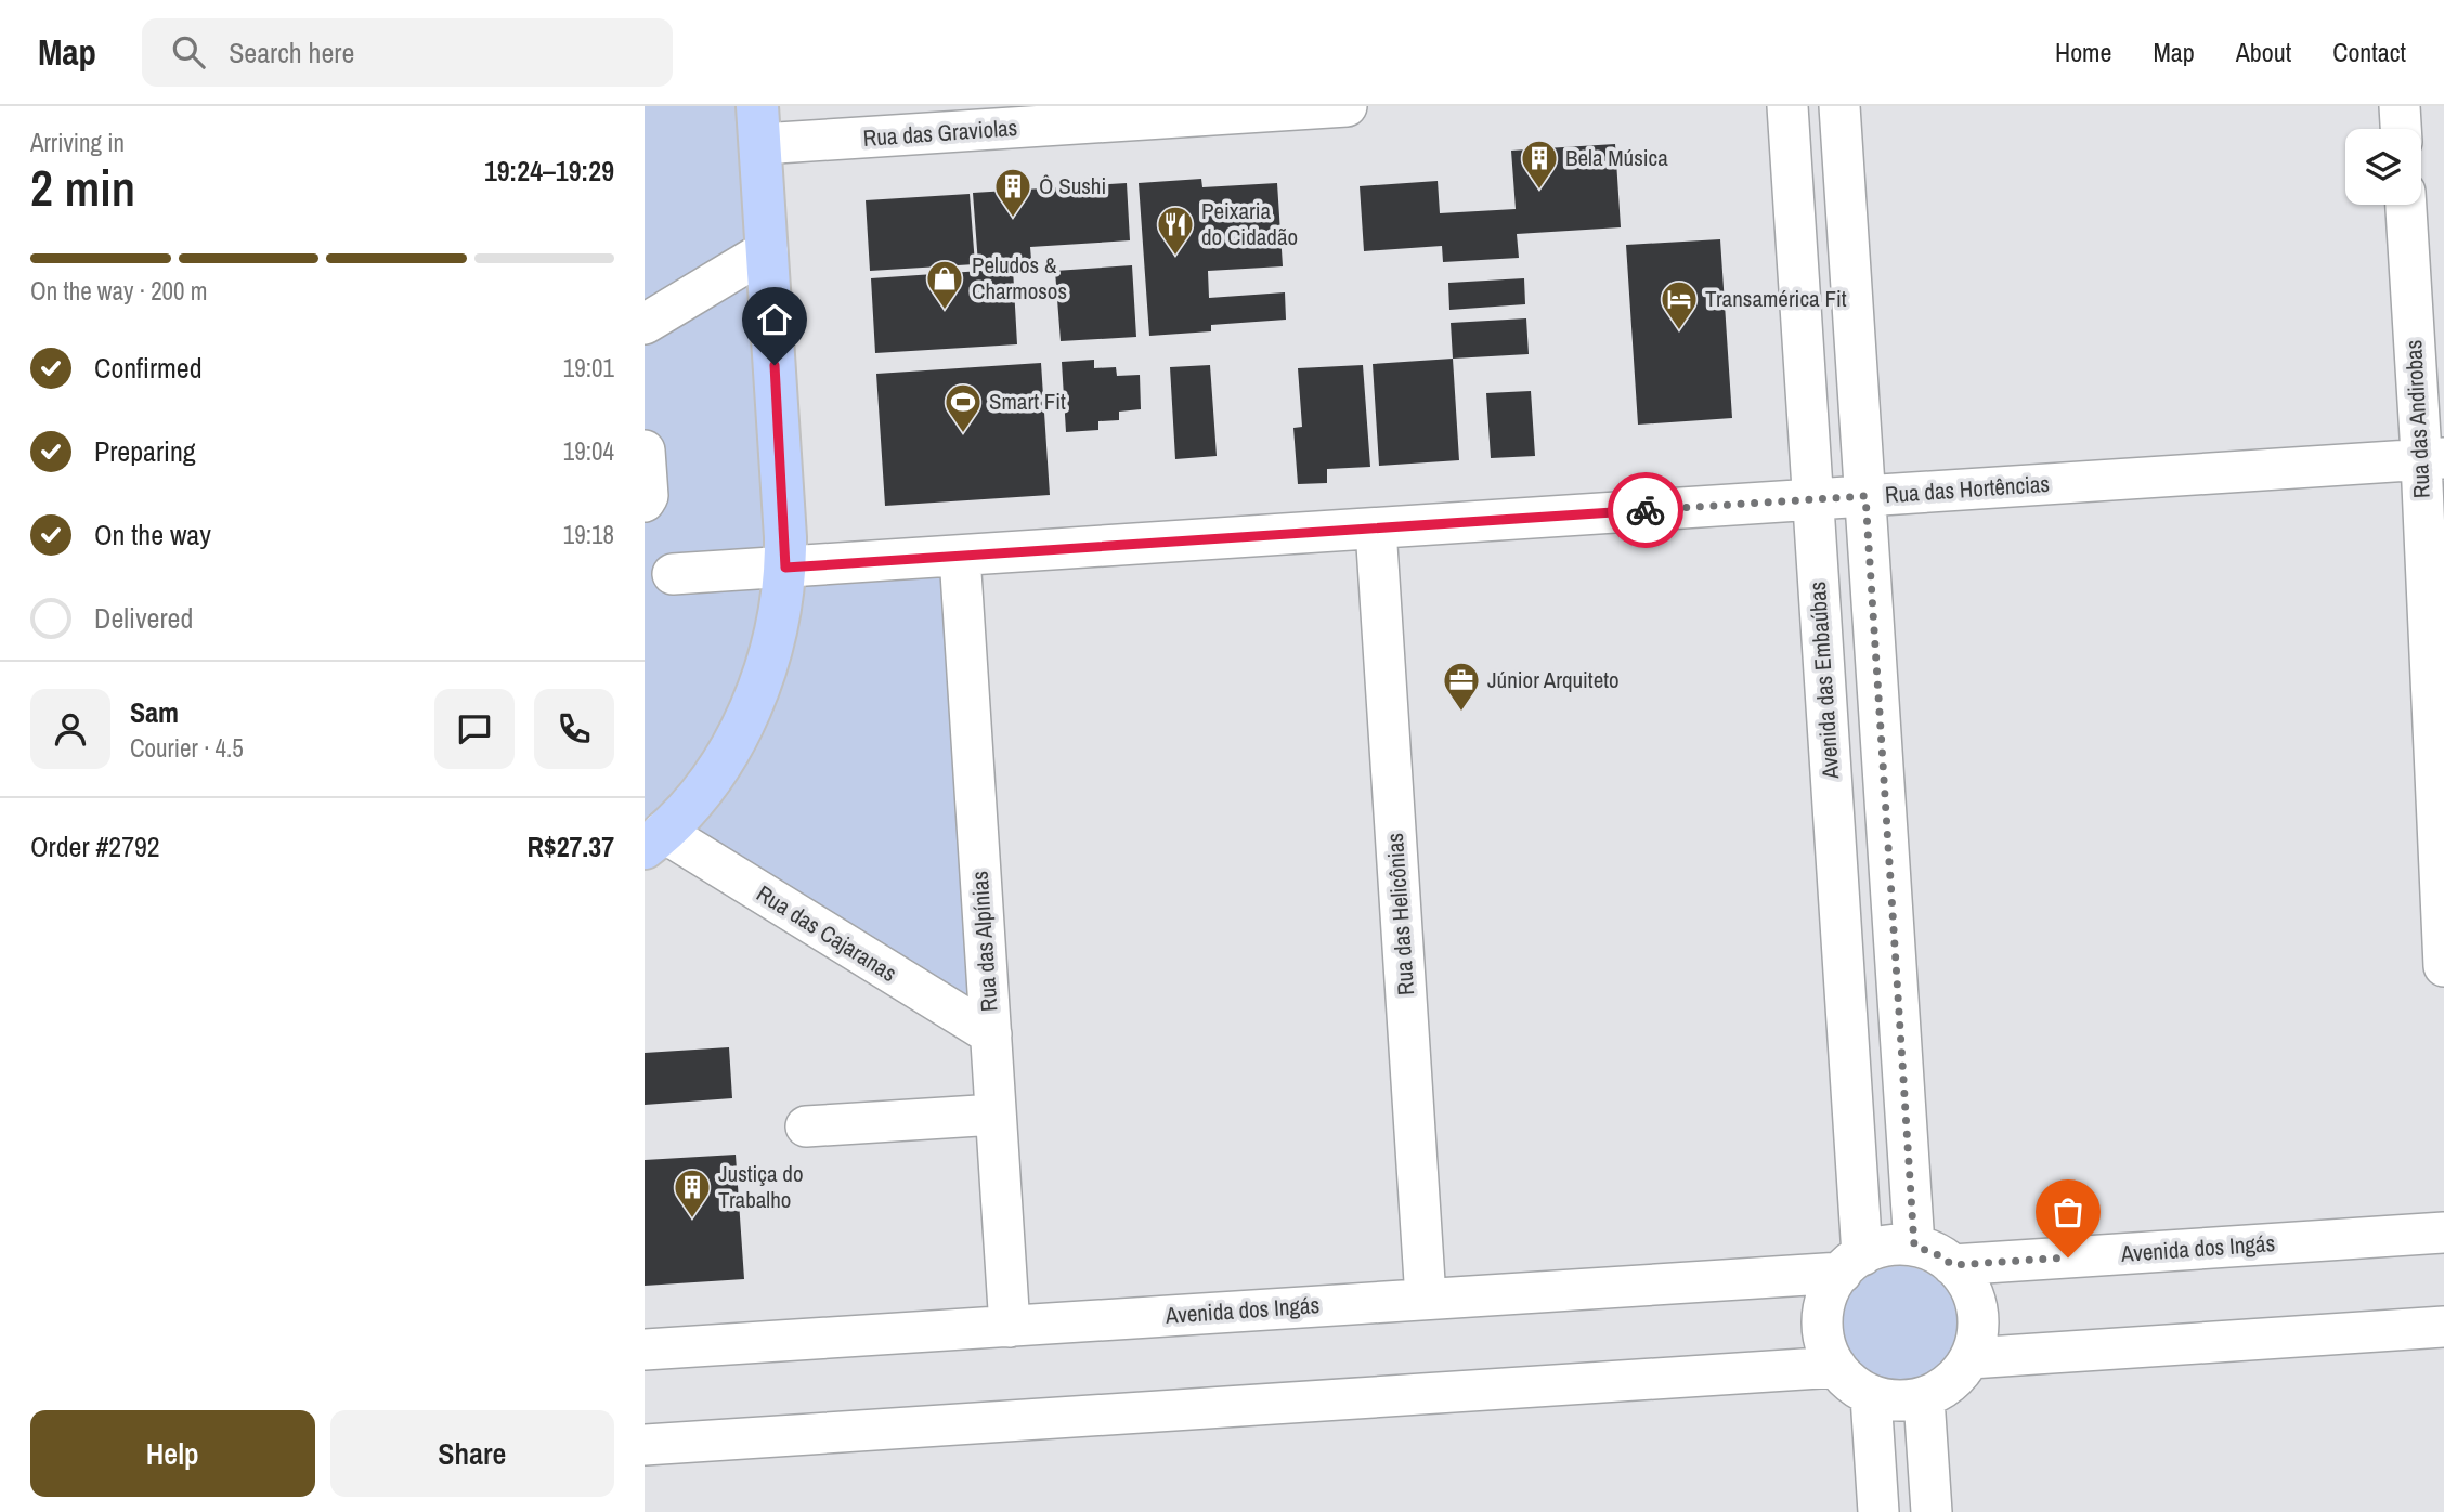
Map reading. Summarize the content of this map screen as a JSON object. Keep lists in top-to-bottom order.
{
  "streets": {
    "street": [
      "Rua das Graviolas",
      "Rua das Andirobas",
      "Rua das Hortências",
      "Avenida das Embaúbas",
      "Rua das Helicônias",
      "Rua das Cajaranas",
      "Rua das Alpínias",
      "Avenida dos Ingás"
    ]
  },
  "crossings": [
    ["Rua das Andirobas", "Rua das Hortências"],
    ["Rua das Hortências", "Avenida das Embaúbas"],
    ["Rua das Hortências", "Rua das Helicônias"],
    ["Rua das Hortências", "Rua das Alpínias"],
    ["Avenida das Embaúbas", "Avenida dos Ingás"],
    ["Rua das Helicônias", "Avenida dos Ingás"],
    ["Rua das Cajaranas", "Rua das Alpínias"],
    ["Rua das Alpínias", "Avenida dos Ingás"]
  ],
  "places": {
    "building": ["Bela Música", "Ô Sushi", "Justiça do Trabalho"],
    "restaurant": ["Peixaria do Cidadão"],
    "shop": ["Peludos & Charmosos"],
    "hotel": ["Transamérica Fit"],
    "sports": ["Smart Fit"],
    "office": ["Júnior Arquiteto"]
  },
  "page": {
    "header": "Map",
    "search": "Search here",
    "nav": [
      "Home",
      "Map",
      "About",
      "Contact"
    ],
    "heading": ["2 min", "Arriving in", "19:24–19:29"],
    "panel": [
      "Sam",
      "Courier · 4.5",
      "Order #2792",
      "R$27.37"
    ],
    "bar": "On the way · 200 m",
    "list": [
      ["Confirmed", "19:01"],
      ["Preparing", "19:04"],
      ["On the way", "19:18"],
      "Delivered"
    ],
    "buttons": ["Help", "Share"]
  }
}
